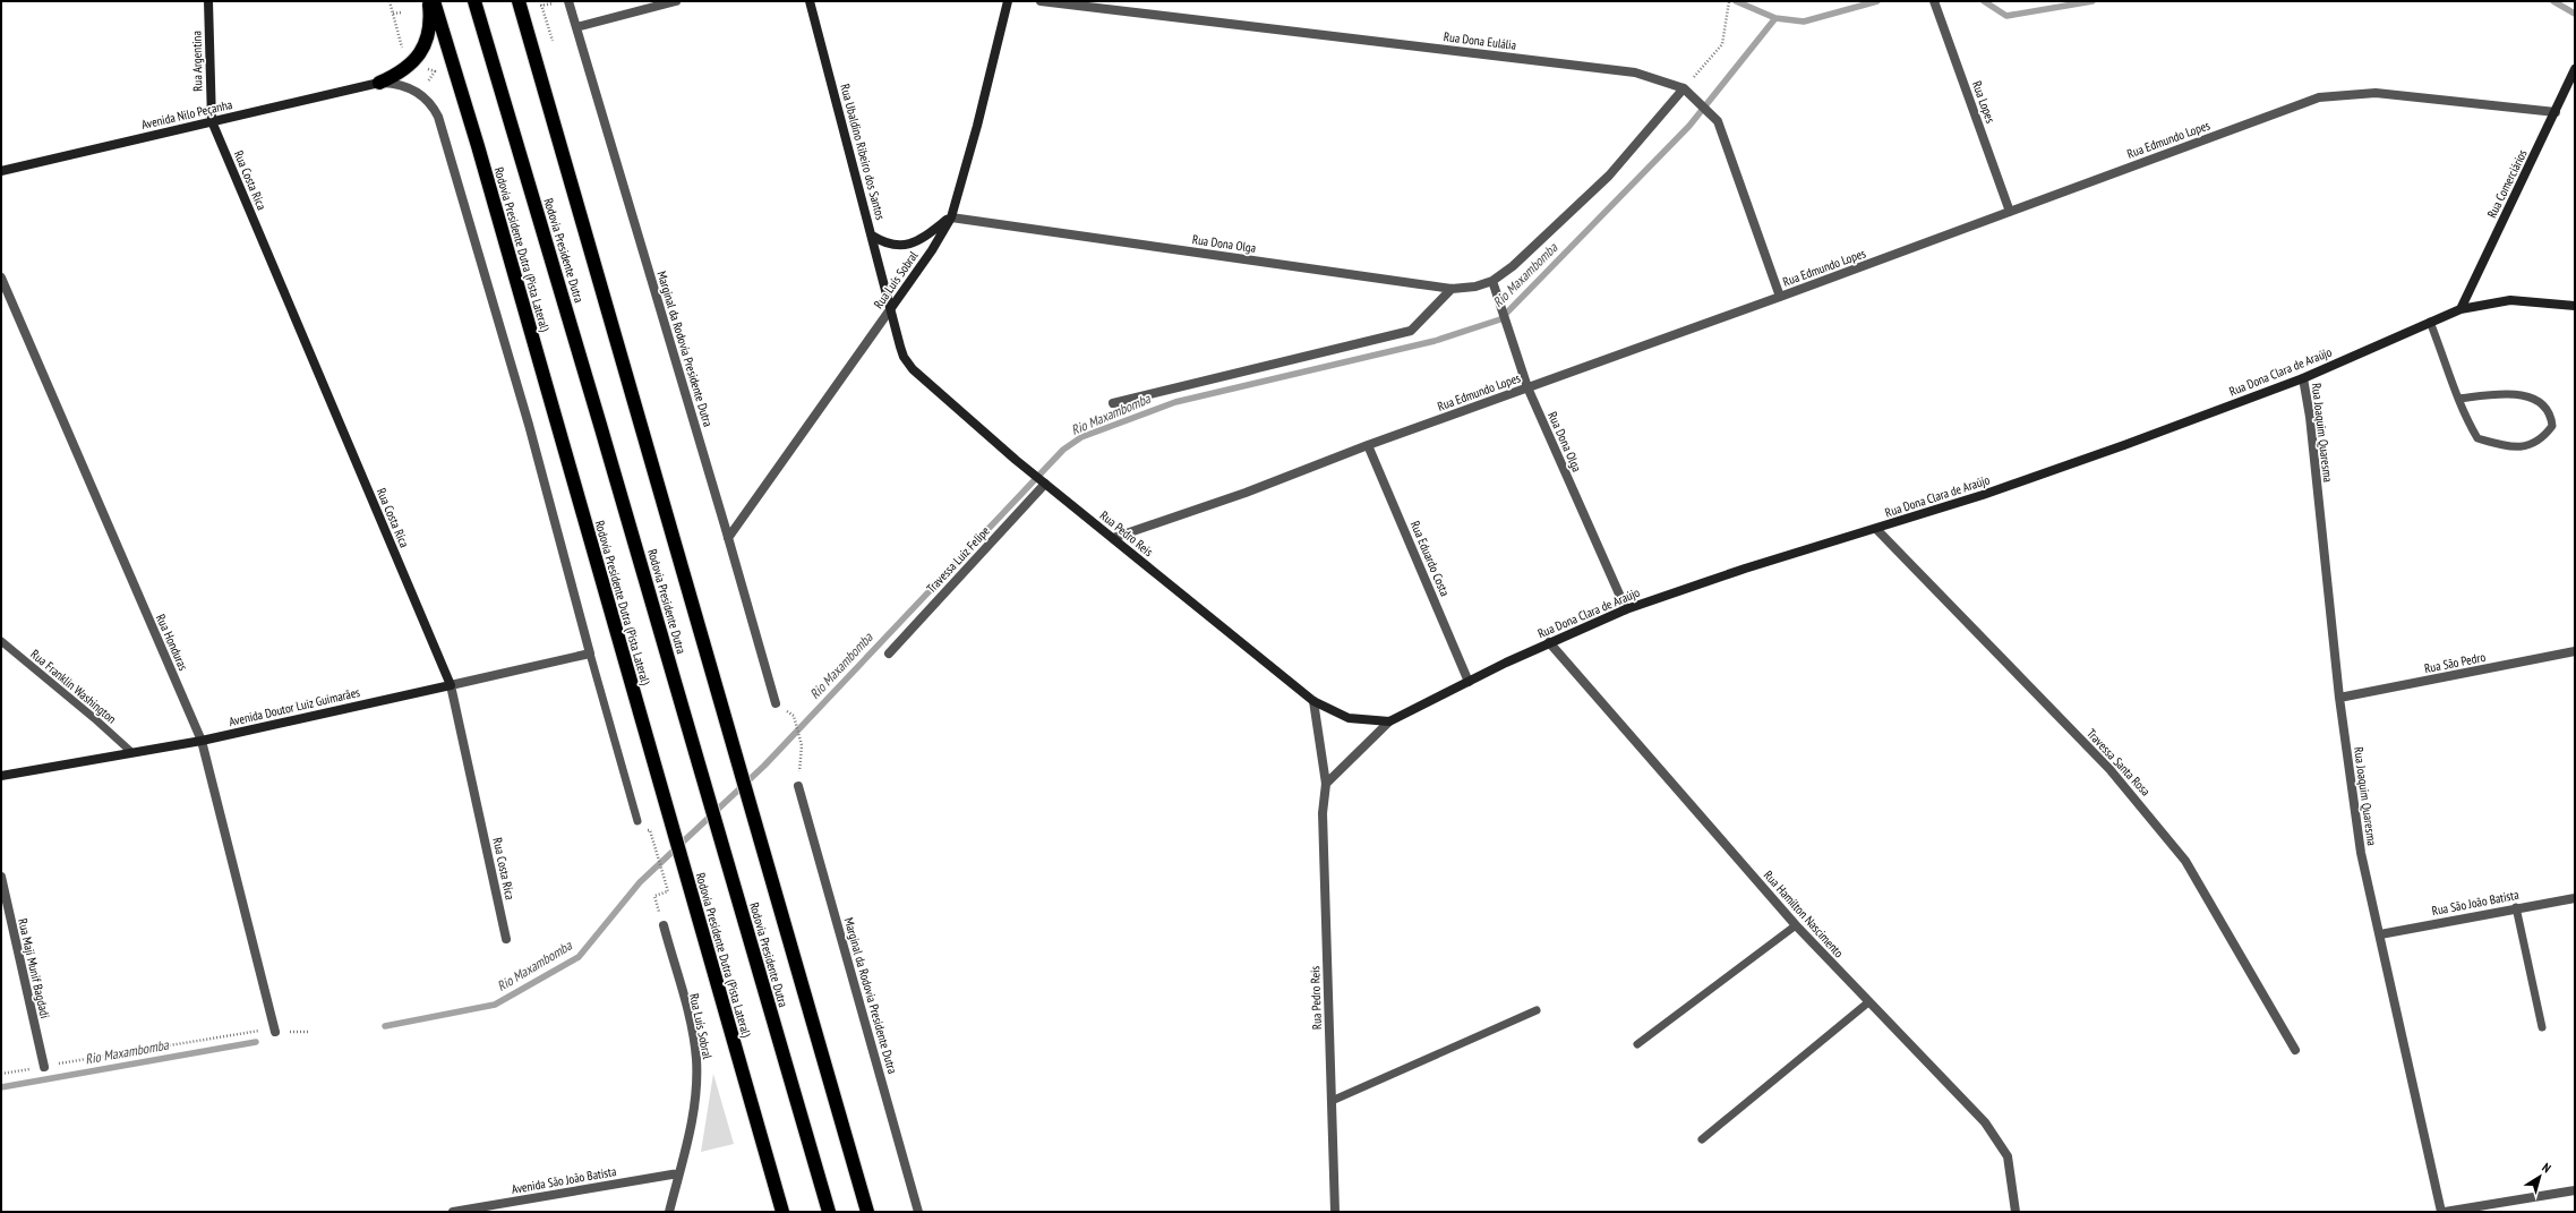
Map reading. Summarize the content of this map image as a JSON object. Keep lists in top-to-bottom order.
{
  "streets": {
    "highway": ["Rodovia Presidente Dutra (Pista Lateral)", "Rodovia Presidente Dutra"],
    "main road": [
      "Rua Argentina",
      "Avenida Nilo Peçanha",
      "Rua Ubaldino Ribeiro dos Santos",
      "Rua Costa Rica",
      "Rua Comerciários",
      "Rua Luís Sobral",
      "Rua Dona Clara de Araújo",
      "Rua Pedro Reis",
      "Avenida Doutor Luiz Guimarães"
    ],
    "street": [
      "Rua Dona Eulália",
      "Rua Lopes",
      "Rua Edmundo Lopes",
      "Rua Dona Olga",
      "Marginal da Rodovia Presidente Dutra",
      "Rua Joaquim Quaresma",
      "Rua Eduardo Costa",
      "Travessa Luiz Felipe",
      "Rua Honduras",
      "Rua São Pedro",
      "Travessa Santa Rosa",
      "Rua São João Batista",
      "Rua Hamilton Nascimento",
      "Rua Maji Munif Bagdadi",
      "Avenida São João Batista"
    ],
    "lane": ["Rua Franklin Washington"]
  },
  "crossings": [
    ["Rua Dona Eulália", "Rua Edmundo Lopes"],
    ["Rua Dona Eulália", "Rua Dona Olga"],
    ["Rua Argentina", "Avenida Nilo Peçanha"],
    ["Rua Argentina", "Rua Costa Rica"],
    ["Rua Lopes", "Rua Edmundo Lopes"],
    ["Avenida Nilo Peçanha", "Rua Costa Rica"],
    ["Rua Edmundo Lopes", "Rua Comerciários"],
    ["Rua Edmundo Lopes", "Rua Dona Olga"],
    ["Rua Edmundo Lopes", "Rua Pedro Reis"],
    ["Rua Edmundo Lopes", "Rua Eduardo Costa"],
    ["Rua Ubaldino Ribeiro dos Santos", "Rua Luís Sobral"],
    ["Rua Ubaldino Ribeiro dos Santos", "Rua Pedro Reis"],
    ["Rua Costa Rica", "Avenida Doutor Luiz Guimarães"],
    ["Rua Comerciários", "Rua Dona Clara de Araújo"],
    ["Rua Dona Olga", "Rua Luís Sobral"],
    ["Rua Dona Olga", "Rua Dona Clara de Araújo"],
    ["Rua Luís Sobral", "Marginal da Rodovia Presidente Dutra"],
    ["Rua Luís Sobral", "Rua Pedro Reis"],
    ["Rua Luís Sobral", "Avenida São João Batista"],
    ["Rua Dona Clara de Araújo", "Rua Joaquim Quaresma"],
    ["Rua Dona Clara de Araújo", "Rua Eduardo Costa"],
    ["Rua Dona Clara de Araújo", "Travessa Santa Rosa"],
    ["Rua Dona Clara de Araújo", "Rua Hamilton Nascimento"],
    ["Rua Joaquim Quaresma", "Rua São Pedro"],
    ["Rua Joaquim Quaresma", "Rua São João Batista"],
    ["Rua Pedro Reis", "Travessa Luiz Felipe"],
    ["Rua Honduras", "Avenida Doutor Luiz Guimarães"],
    ["Rua Franklin Washington", "Avenida Doutor Luiz Guimarães"]
  ],
  "water": ["Rio Maxambomba"],
  "north": "top right"
}
